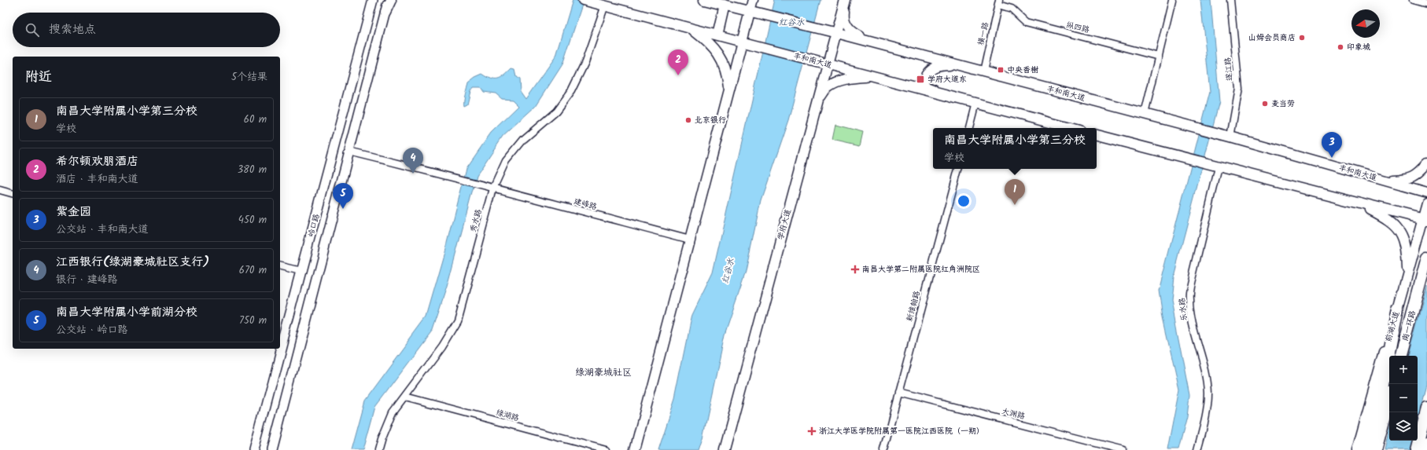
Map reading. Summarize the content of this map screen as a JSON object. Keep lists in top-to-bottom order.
{
  "streets": {
    "highway": ["南一环路"],
    "main road": ["丰和南大道", "学府大道", "前湖大道"],
    "street": [
      "纵四路",
      "横一路",
      "遂江路",
      "建峰路",
      "秀水路",
      "岭口路",
      "新维翰路",
      "乐水路",
      "大渊路",
      "绿湖路"
    ]
  },
  "crossings": [
    ["纵四路", "横一路"],
    ["横一路", "丰和南大道"],
    ["丰和南大道", "遂江路"],
    ["丰和南大道", "秀水路"],
    ["丰和南大道", "学府大道"],
    ["建峰路", "秀水路"],
    ["建峰路", "岭口路"],
    ["秀水路", "绿湖路"],
    ["新维翰路", "大渊路"]
  ],
  "districts": ["绿湖豪城社区"],
  "water": ["红谷水"],
  "places": {
    "other": [
      "山姆会员商店",
      "印象城",
      "麦当劳",
      "北京银行"
    ],
    "transit": ["中央香榭", "学府大道东"],
    "health": ["南昌大学第二附属医院红角洲院区", "浙江大学医学院附属第一医院江西医院（一期）"]
  },
  "north": "left",
  "page": {
    "search": "搜索地点",
    "pins": [
      "2",
      "3",
      "4",
      "1",
      "5"
    ],
    "heading": ["附近", "5个结果"],
    "list": [
      {
        "mark": "1",
        "name": "南昌大学附属小学第三分校",
        "note": "学校",
        "value": "60 m"
      },
      {
        "mark": "2",
        "name": "希尔顿欢朋酒店",
        "note": "酒店 · 丰和南大道",
        "value": "380 m"
      },
      {
        "mark": "3",
        "name": "紫金园",
        "note": "公交站 · 丰和南大道",
        "value": "450 m"
      },
      {
        "mark": "4",
        "name": "江西银行(绿湖豪城社区支行)",
        "note": "银行 · 建峰路",
        "value": "670 m"
      },
      {
        "mark": "5",
        "name": "南昌大学附属小学前湖分校",
        "note": "公交站 · 岭口路",
        "value": "750 m"
      }
    ],
    "popup": ["南昌大学附属小学第三分校", "学校"],
    "map_buttons": ["+", "−"]
  }
}
